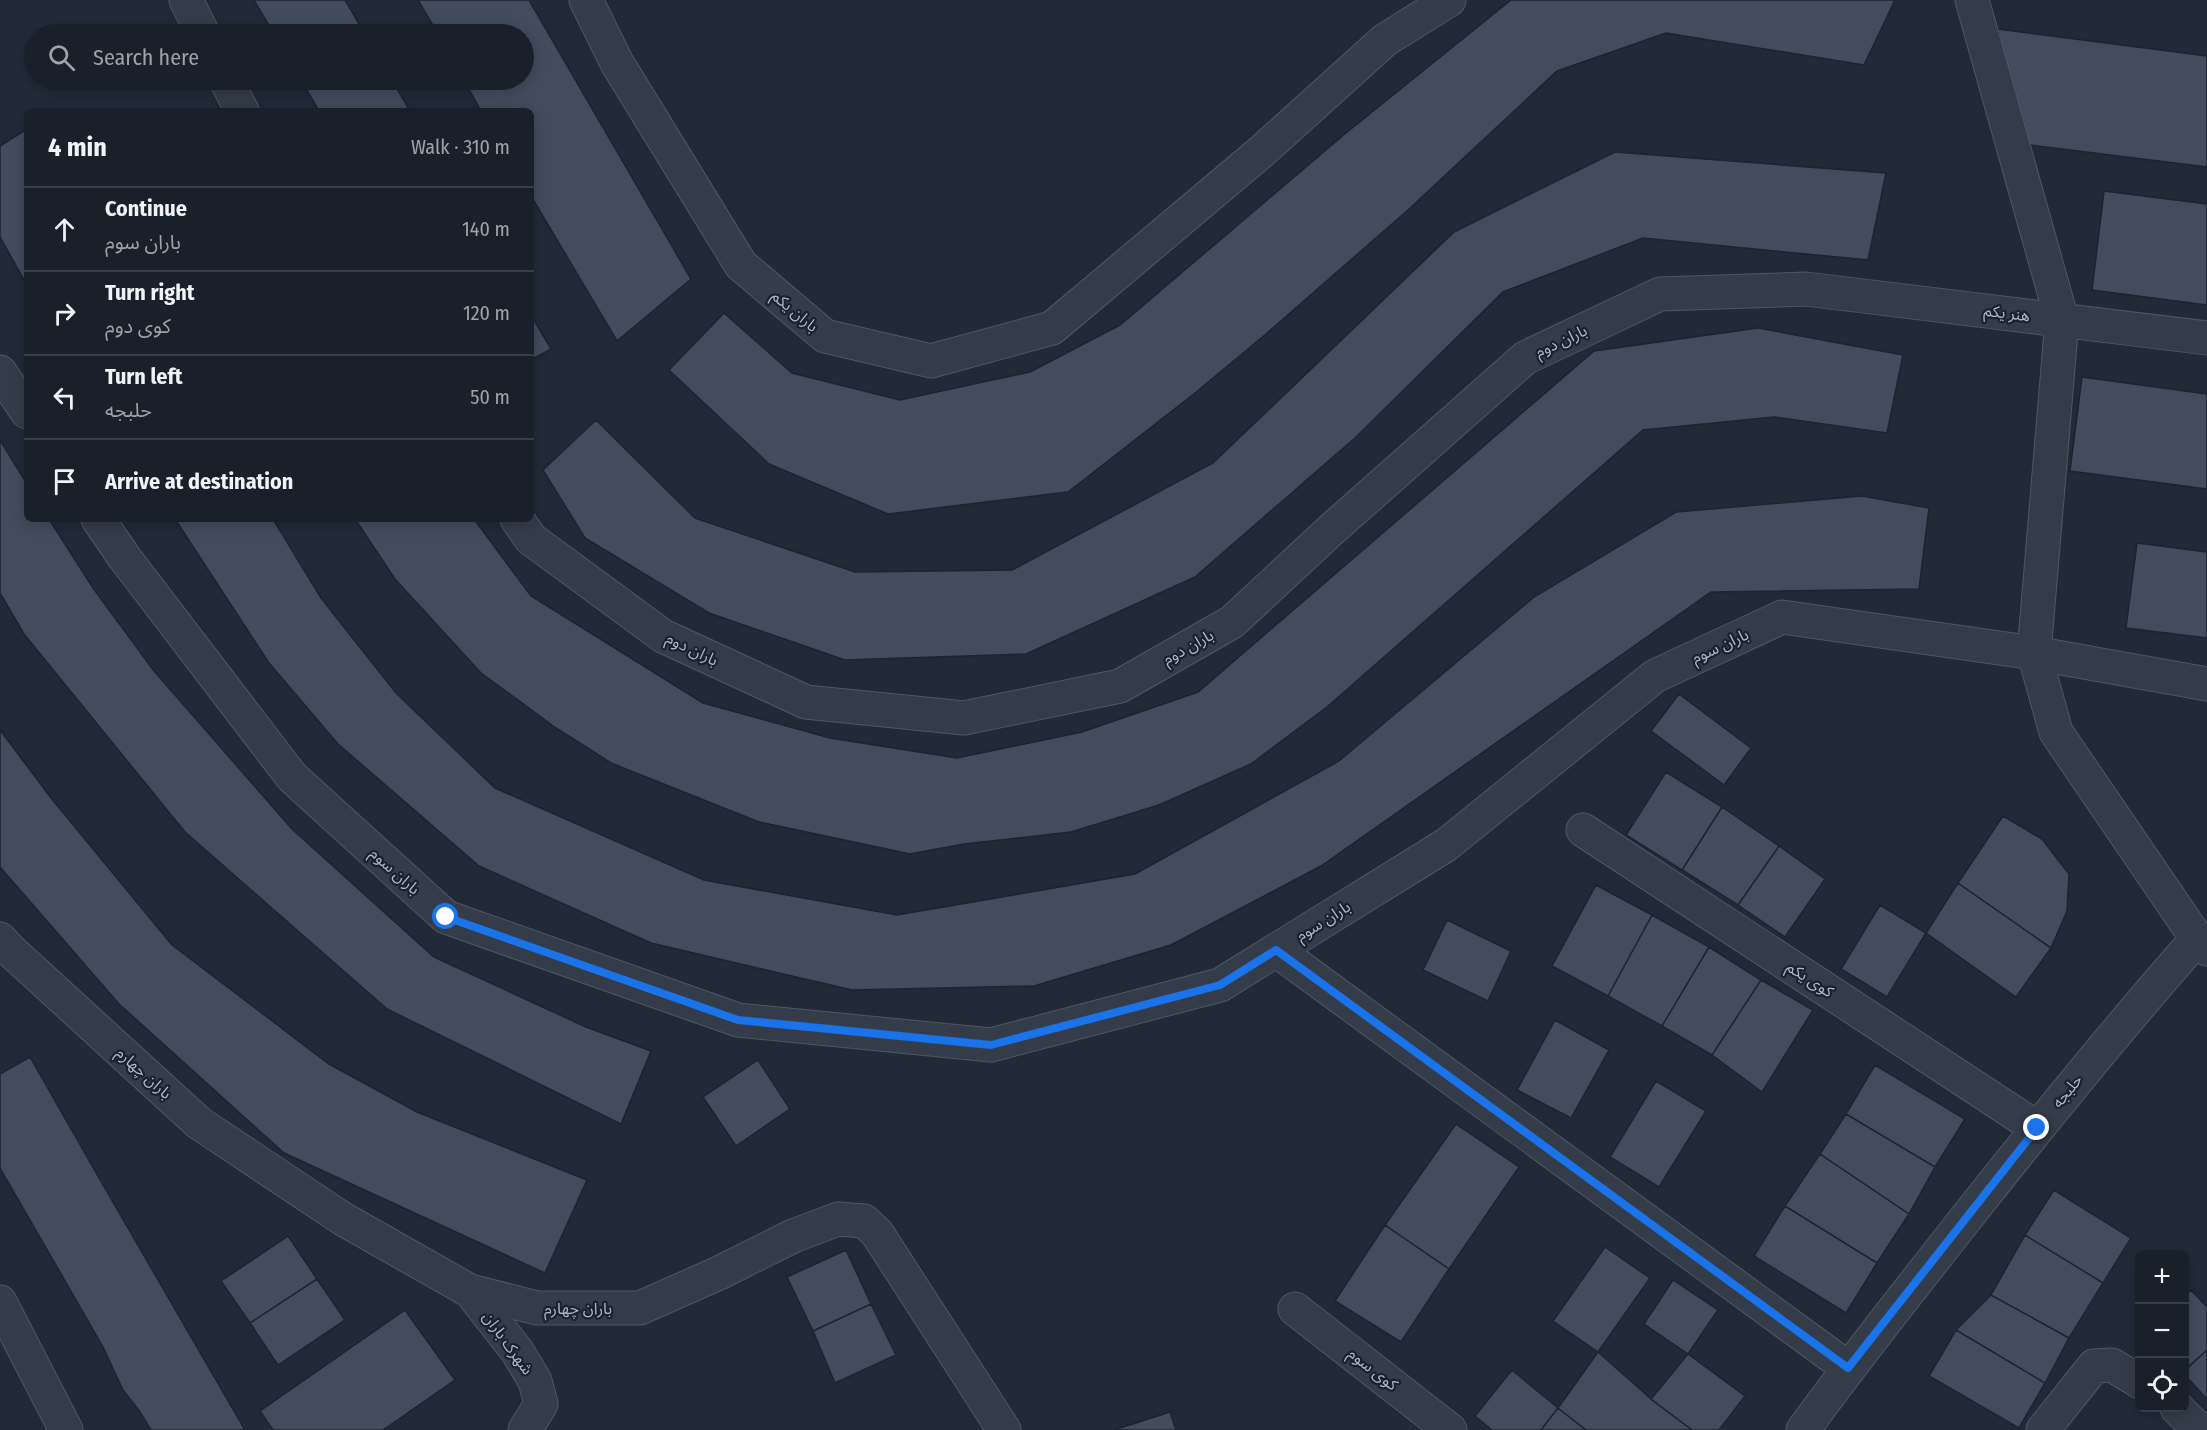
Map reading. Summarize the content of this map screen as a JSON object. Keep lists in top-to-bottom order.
{
  "streets": {
    "street": [
      "باران یکم",
      "هنر یکم",
      "باران دوم",
      "باران سوم",
      "کوی یکم",
      "باران چهارم",
      "حلبجه",
      "شهرک باران",
      "کوی سوم"
    ]
  },
  "crossings": [
    ["هنر یکم", "باران دوم"],
    ["کوی یکم", "حلبجه"],
    ["باران چهارم", "شهرک باران"]
  ],
  "page": {
    "search": "Search here",
    "heading": ["4 min", "Walk · 310 m"],
    "list": [
      ["Continue", "باران سوم", "140 m"],
      ["Turn right", "کوی دوم", "120 m"],
      ["Turn left", "حلبجه", "50 m"],
      "Arrive at destination"
    ],
    "map_buttons": ["+", "−"]
  }
}
